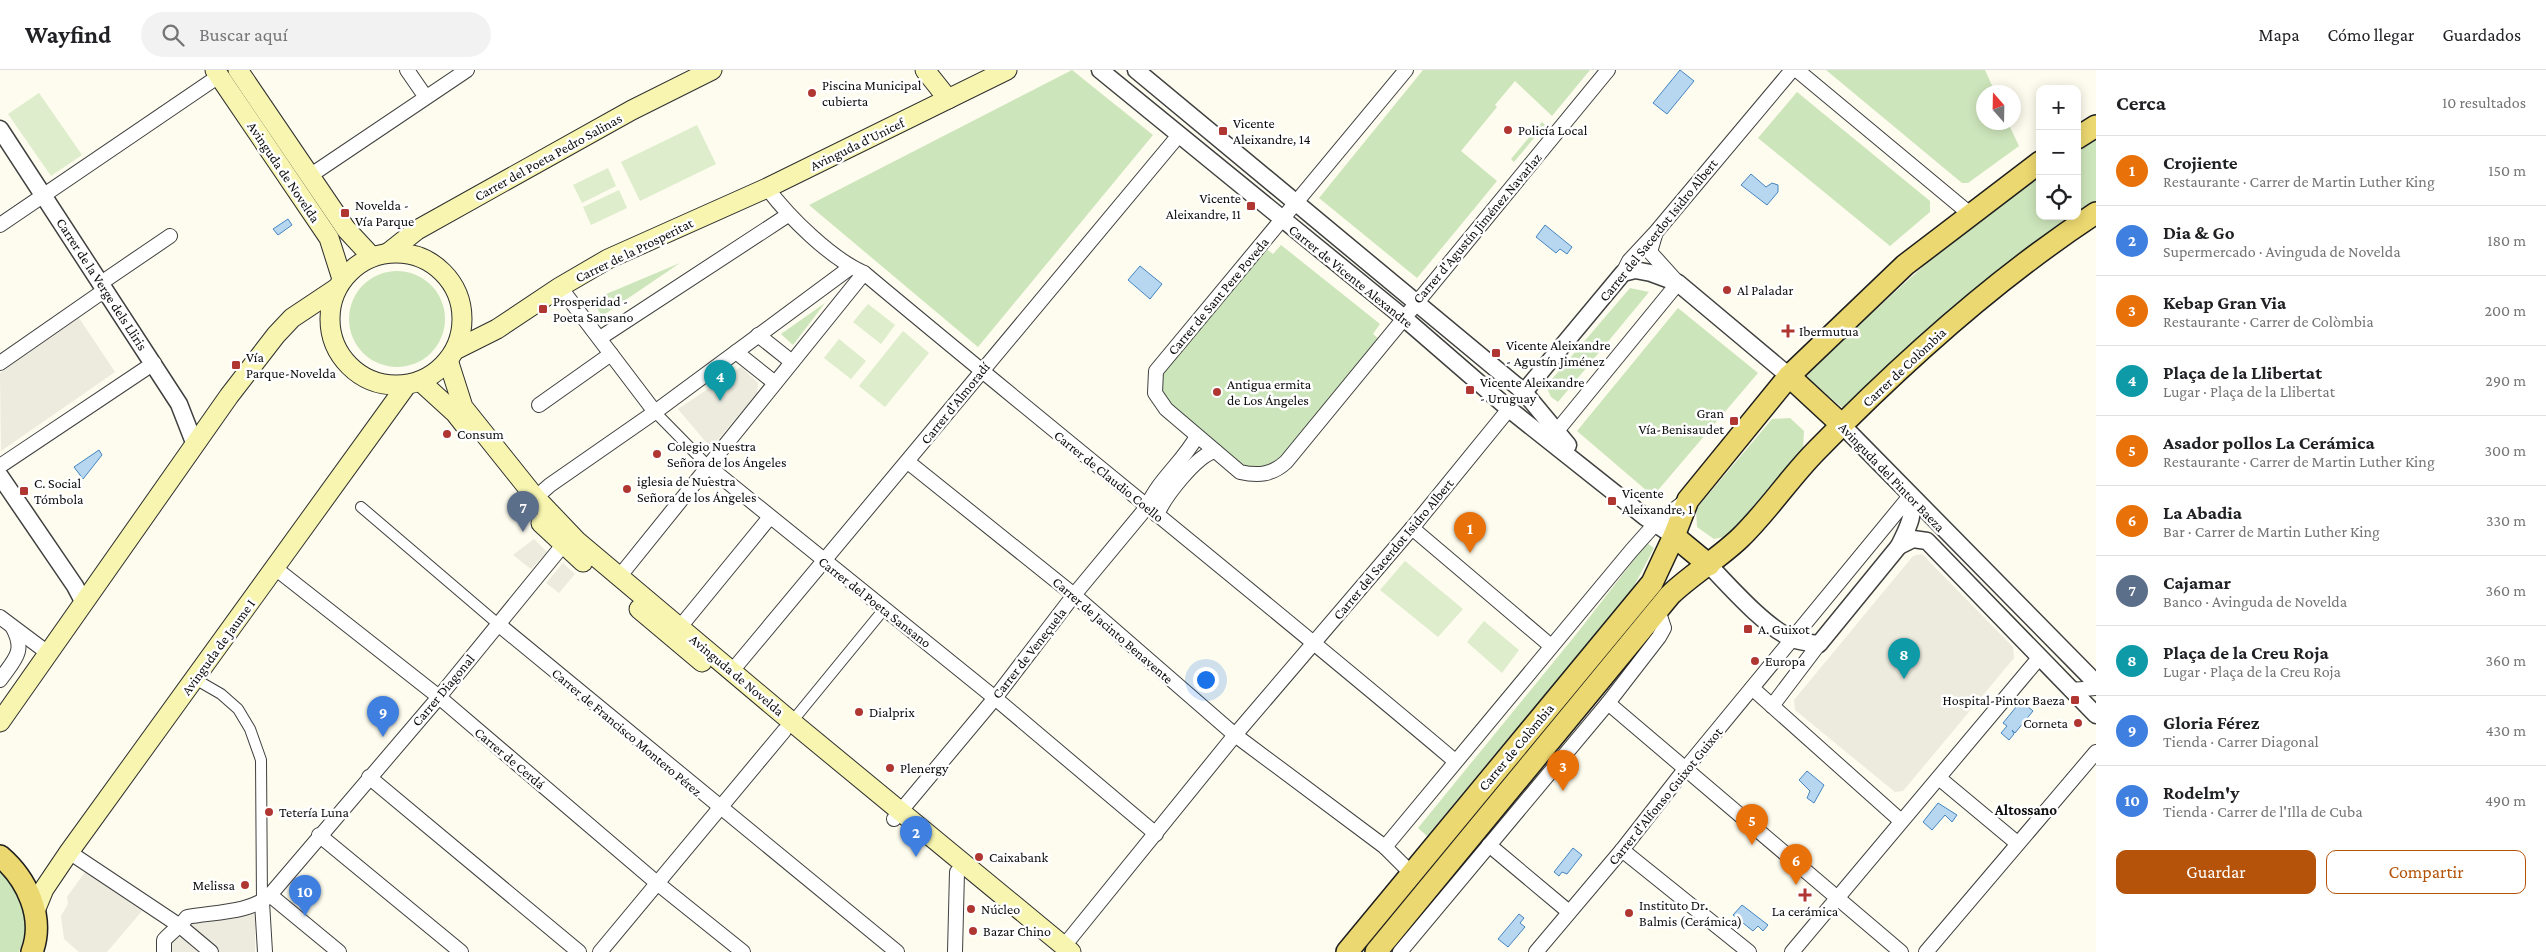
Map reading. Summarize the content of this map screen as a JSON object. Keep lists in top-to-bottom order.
{
  "streets": {
    "main road": [
      "Avinguda d'Unicef",
      "Carrer del Poeta Pedro Salinas",
      "Avinguda de Novelda",
      "Carrer de la Prosperitat",
      "Carrer de Colòmbia",
      "Avinguda del Pintor Baeza",
      "Avinguda de Jaume I"
    ],
    "street": [
      "Carrer d'Agustín Jiménez Navarlaz",
      "Carrer del Sacerdot Isidro Albert",
      "Carrer de Vicente Alexandre",
      "Carrer de la Verge dels Lliris",
      "Carrer de Sant Pere Poveda",
      "Carrer d'Almoradí",
      "Carrer de Claudio Coello",
      "Carrer del Poeta Sansano",
      "Carrer de Jacinto Benavente",
      "Carrer de Veneçuela",
      "Carrer Diagonal",
      "Carrer de Francisco Montero Pérez",
      "Carrer de Cerdá",
      "Carrer d'Alfonso Guixot Guixot"
    ]
  },
  "crossings": [
    ["Avinguda d'Unicef", "Carrer de la Prosperitat"],
    ["Avinguda d'Unicef", "Carrer de Claudio Coello"],
    ["Carrer del Poeta Pedro Salinas", "Avinguda de Novelda"],
    ["Carrer del Poeta Pedro Salinas", "Carrer de la Prosperitat"],
    ["Carrer del Poeta Pedro Salinas", "Avinguda de Jaume I"],
    ["Avinguda de Novelda", "Carrer del Sacerdot Isidro Albert"],
    ["Avinguda de Novelda", "Carrer de la Prosperitat"],
    ["Avinguda de Novelda", "Carrer d'Almoradí"],
    ["Avinguda de Novelda", "Avinguda de Jaume I"],
    ["Avinguda de Novelda", "Carrer de Veneçuela"],
    ["Avinguda de Novelda", "Carrer Diagonal"],
    ["Carrer d'Agustín Jiménez Navarlaz", "Carrer de Vicente Alexandre"],
    ["Carrer d'Agustín Jiménez Navarlaz", "Carrer de Sant Pere Poveda"],
    ["Carrer d'Agustín Jiménez Navarlaz", "Carrer de Veneçuela"],
    ["Carrer del Sacerdot Isidro Albert", "Carrer de Vicente Alexandre"],
    ["Carrer del Sacerdot Isidro Albert", "Carrer de Claudio Coello"],
    ["Carrer del Sacerdot Isidro Albert", "Avinguda del Pintor Baeza"],
    ["Carrer del Sacerdot Isidro Albert", "Carrer del Poeta Sansano"],
    ["Carrer del Sacerdot Isidro Albert", "Carrer de Jacinto Benavente"],
    ["Carrer de la Prosperitat", "Carrer de Claudio Coello"],
    ["Carrer de la Prosperitat", "Carrer del Poeta Sansano"],
    ["Carrer de la Prosperitat", "Avinguda de Jaume I"],
    ["Carrer de Vicente Alexandre", "Carrer de Sant Pere Poveda"],
    ["Carrer de Vicente Alexandre", "Carrer de Colòmbia"],
    ["Carrer de Vicente Alexandre", "Carrer d'Almoradí"],
    ["Carrer de Sant Pere Poveda", "Carrer de Veneçuela"],
    ["Carrer de Colòmbia", "Carrer de Claudio Coello"],
    ["Carrer de Colòmbia", "Avinguda del Pintor Baeza"],
    ["Carrer de Colòmbia", "Carrer de Jacinto Benavente"],
    ["Carrer d'Almoradí", "Carrer de Claudio Coello"],
    ["Carrer d'Almoradí", "Carrer del Poeta Sansano"],
    ["Carrer d'Almoradí", "Carrer de Jacinto Benavente"],
    ["Carrer de Claudio Coello", "Carrer de Veneçuela"],
    ["Avinguda del Pintor Baeza", "Carrer d'Alfonso Guixot Guixot"],
    ["Carrer del Poeta Sansano", "Carrer de Veneçuela"],
    ["Carrer de Jacinto Benavente", "Carrer de Veneçuela"],
    ["Avinguda de Jaume I", "Carrer de Cerdá"],
    ["Carrer Diagonal", "Carrer de Francisco Montero Pérez"],
    ["Carrer Diagonal", "Carrer de Cerdá"]
  ],
  "districts": ["Altossano"],
  "places": {
    "other": [
      "Piscina Municipal cubierta",
      "Policía Local",
      "Al Paladar",
      "Antigua ermita de Los Ángeles",
      "Consum",
      "Colegio Nuestra Señora de los Ángeles",
      "iglesia de Nuestra Señora de los Ángeles",
      "Europa",
      "Dialprix",
      "Corneta",
      "Plenergy",
      "Tetería Luna",
      "Caixabank",
      "Melissa",
      "Núcleo",
      "Instituto Dr. Balmis (Cerámica)",
      "Bazar Chino"
    ],
    "transit": [
      "Vicente Aleixandre, 14",
      "Vicente Aleixandre, 11",
      "Novelda - Vía Parque",
      "Prosperidad - Poeta Sansano",
      "Vicente Aleixandre - Agustín Jiménez",
      "Vía Parque-Novelda",
      "Vicente Aleixandre - Uruguay",
      "Gran Vía-Benisaudet",
      "C. Social Tómbola",
      "Vicente Aleixandre, 1",
      "A. Guixot",
      "Hospital-Pintor Baeza"
    ],
    "health": ["Ibermutua", "La cerámica"]
  },
  "north": "top",
  "page": {
    "header": "Wayfind",
    "search": "Buscar aquí",
    "nav": ["Mapa", "Cómo llegar", "Guardados"],
    "heading": ["Cerca", "10 resultados"],
    "map_buttons": ["+", "−"],
    "list": [
      {
        "mark": "1",
        "name": "Crojiente",
        "note": "Restaurante · Carrer de Martin Luther King",
        "value": "150 m"
      },
      {
        "mark": "2",
        "name": "Dia & Go",
        "note": "Supermercado · Avinguda de Novelda",
        "value": "180 m"
      },
      {
        "mark": "3",
        "name": "Kebap Gran Via",
        "note": "Restaurante · Carrer de Colòmbia",
        "value": "200 m"
      },
      {
        "mark": "4",
        "name": "Plaça de la Llibertat",
        "note": "Lugar · Plaça de la Llibertat",
        "value": "290 m"
      },
      {
        "mark": "5",
        "name": "Asador pollos La Cerámica",
        "note": "Restaurante · Carrer de Martin Luther King",
        "value": "300 m"
      },
      {
        "mark": "6",
        "name": "La Abadia",
        "note": "Bar · Carrer de Martin Luther King",
        "value": "330 m"
      },
      {
        "mark": "7",
        "name": "Cajamar",
        "note": "Banco · Avinguda de Novelda",
        "value": "360 m"
      },
      {
        "mark": "8",
        "name": "Plaça de la Creu Roja",
        "note": "Lugar · Plaça de la Creu Roja",
        "value": "360 m"
      },
      {
        "mark": "9",
        "name": "Gloria Férez",
        "note": "Tienda · Carrer Diagonal",
        "value": "430 m"
      },
      {
        "mark": "10",
        "name": "Rodelm'y",
        "note": "Tienda · Carrer de l'Illa de Cuba",
        "value": "490 m"
      }
    ],
    "pins": [
      "4",
      "7",
      "1",
      "8",
      "9",
      "3",
      "5",
      "2",
      "6",
      "10"
    ],
    "buttons": ["Guardar", "Compartir"]
  }
}
